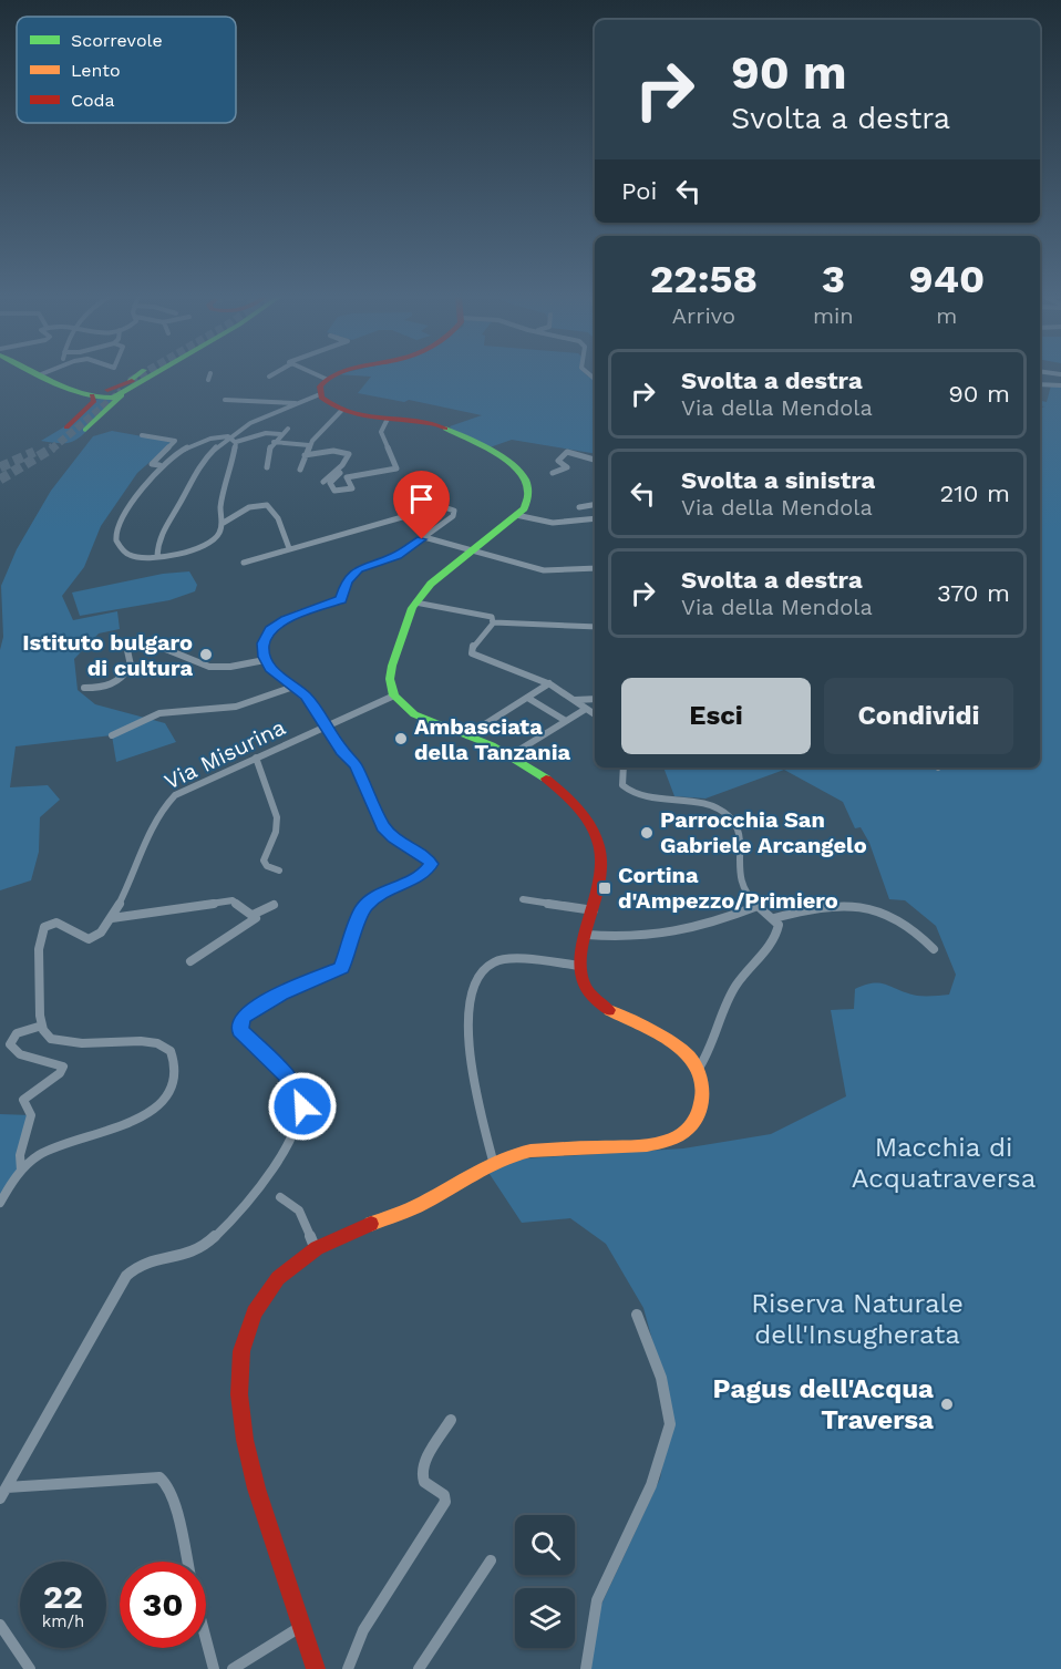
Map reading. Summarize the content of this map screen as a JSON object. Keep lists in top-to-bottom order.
{
  "streets": {
    "street": ["Via Misurina"]
  },
  "parks": ["Macchia di Acquatraversa", "Riserva Naturale dell'Insugherata"],
  "places": {
    "other": [
      "Istituto bulgaro di cultura",
      "Ambasciata della Tanzania",
      "Parrocchia San Gabriele Arcangelo",
      "Pagus dell'Acqua Traversa"
    ],
    "transit": ["Cortina d'Ampezzo/Primiero"]
  },
  "legend": ["Scorrevole", "Lento", "Coda"],
  "page": {
    "turn": ["90 m", "Svolta a destra"],
    "then": "Poi",
    "eta": [
      "22:58",
      "Arrivo",
      "3",
      "min",
      "940",
      "m"
    ],
    "list": [
      {
        "name": "Svolta a destra",
        "note": "Via della Mendola",
        "value": "90 m"
      },
      {
        "name": "Svolta a sinistra",
        "note": "Via della Mendola",
        "value": "210 m"
      },
      {
        "name": "Svolta a destra",
        "note": "Via della Mendola",
        "value": "370 m"
      }
    ],
    "buttons": ["Esci", "Condividi"],
    "speed": "22 km/h",
    "limit": "30"
  }
}
